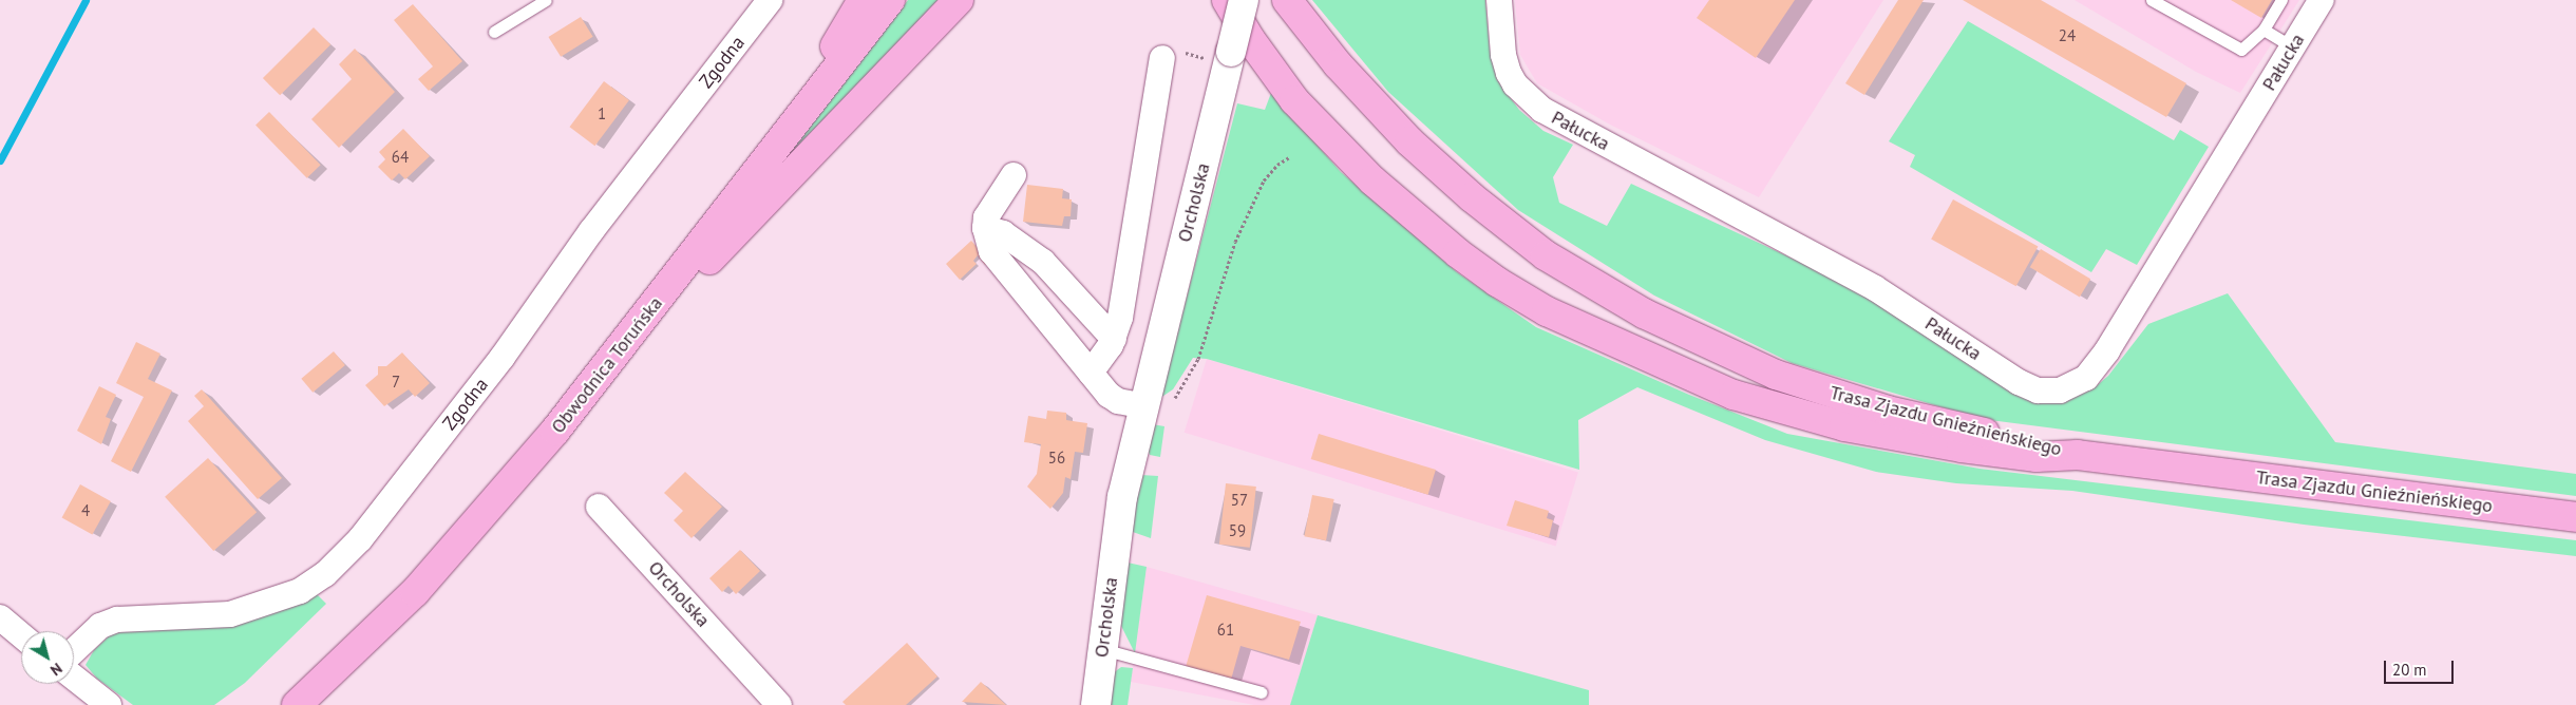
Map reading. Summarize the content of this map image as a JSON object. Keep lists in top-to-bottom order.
{
  "streets": {
    "main road": ["Obwodnica Toruńska", "Trasa Zjazdu Gnieźnieńskiego"],
    "street": ["Zgodna", "Pałucka", "Orcholska"]
  },
  "crossings": [
    ["Orcholska", "Trasa Zjazdu Gnieźnieńskiego"]
  ],
  "house_numbers": [
    "24",
    "1",
    "64",
    "7",
    "56",
    "57",
    "4",
    "59",
    "61"
  ],
  "scale_bar": "20 m",
  "north": "bottom right"
}
